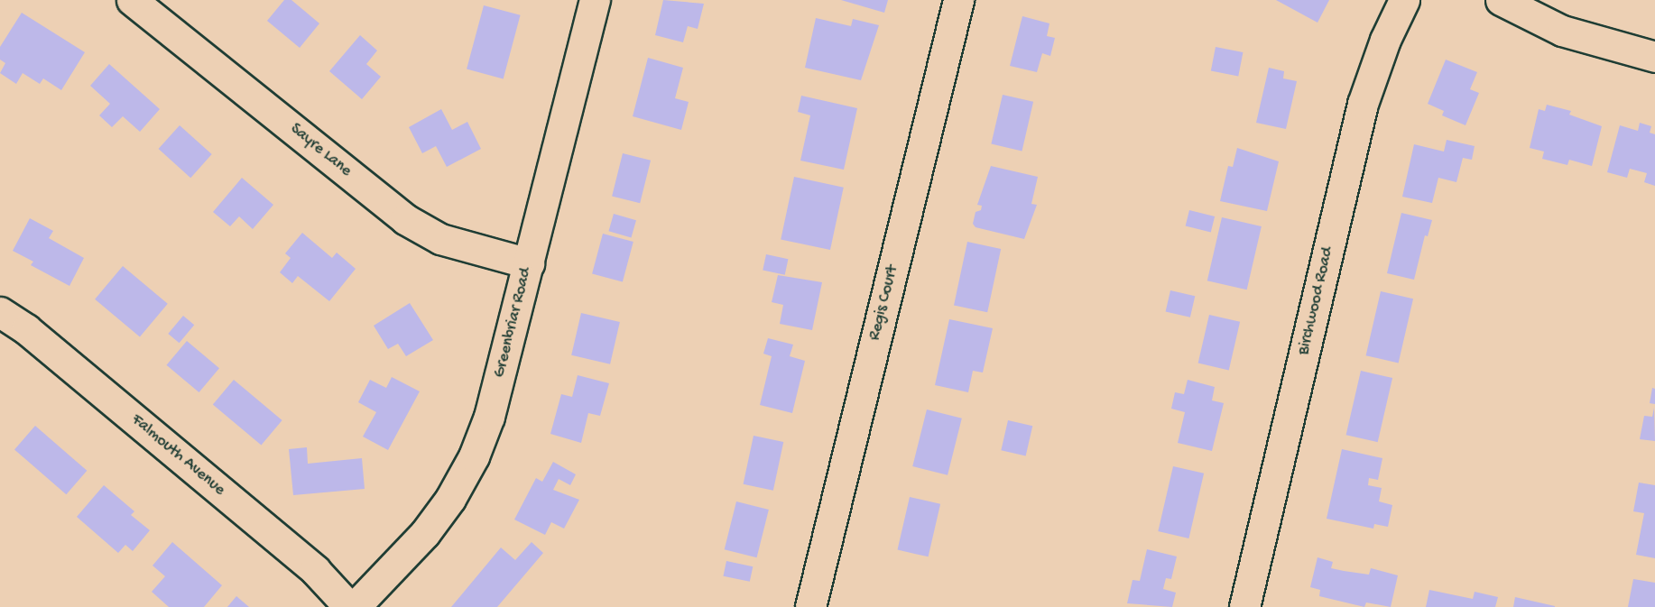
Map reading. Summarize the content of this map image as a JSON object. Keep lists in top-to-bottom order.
{
  "streets": {
    "street": [
      "Sayre Lane",
      "Birchwood Road",
      "Regis Court",
      "Greenbriar Road",
      "Falmouth Avenue"
    ]
  },
  "crossings": [
    ["Sayre Lane", "Greenbriar Road"]
  ]
}
